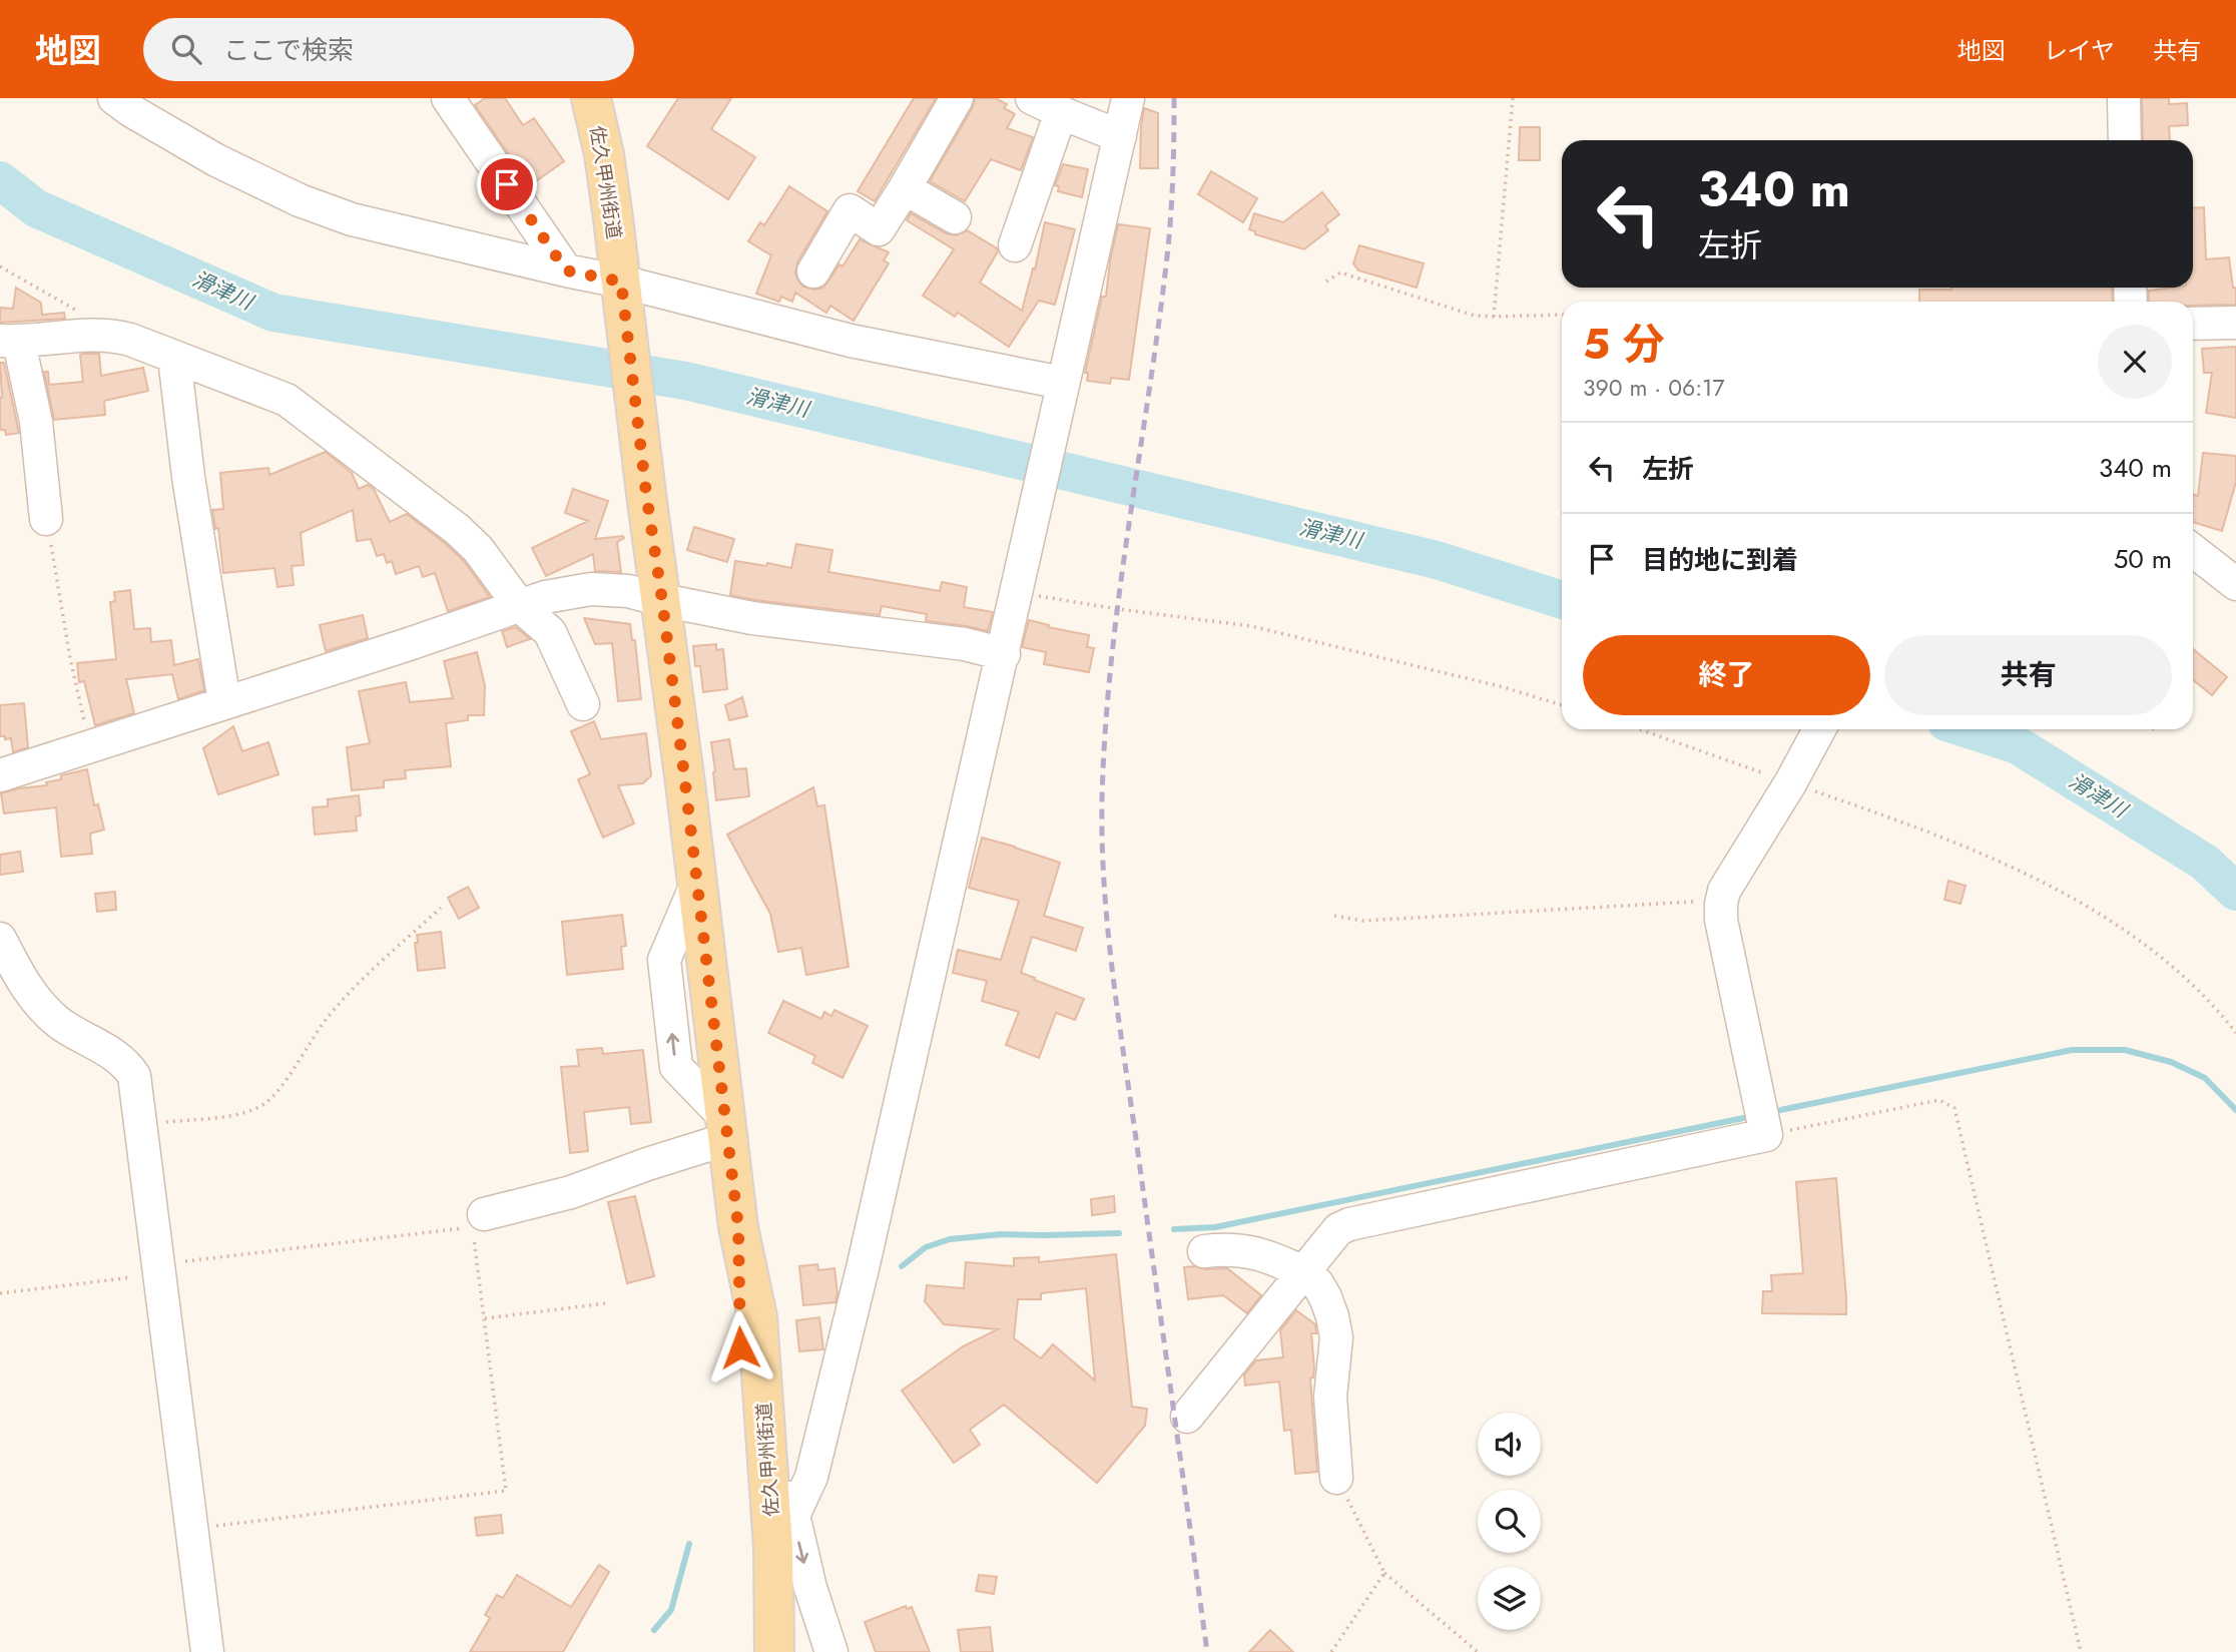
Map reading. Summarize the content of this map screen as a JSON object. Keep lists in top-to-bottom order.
{
  "streets": {
    "main road": ["佐久甲州街道"]
  },
  "water": ["滑津川"],
  "page": {
    "header": "地図",
    "search": "ここで検索",
    "nav": ["地図", "レイヤ", "共有"],
    "turn": ["340 m", "左折"],
    "heading": ["5 分", "390 m · 06:17"],
    "list": [
      {
        "name": "左折",
        "value": "340 m"
      },
      {
        "name": "目的地に到着",
        "value": "50 m"
      }
    ],
    "buttons": ["終了", "共有"]
  }
}
